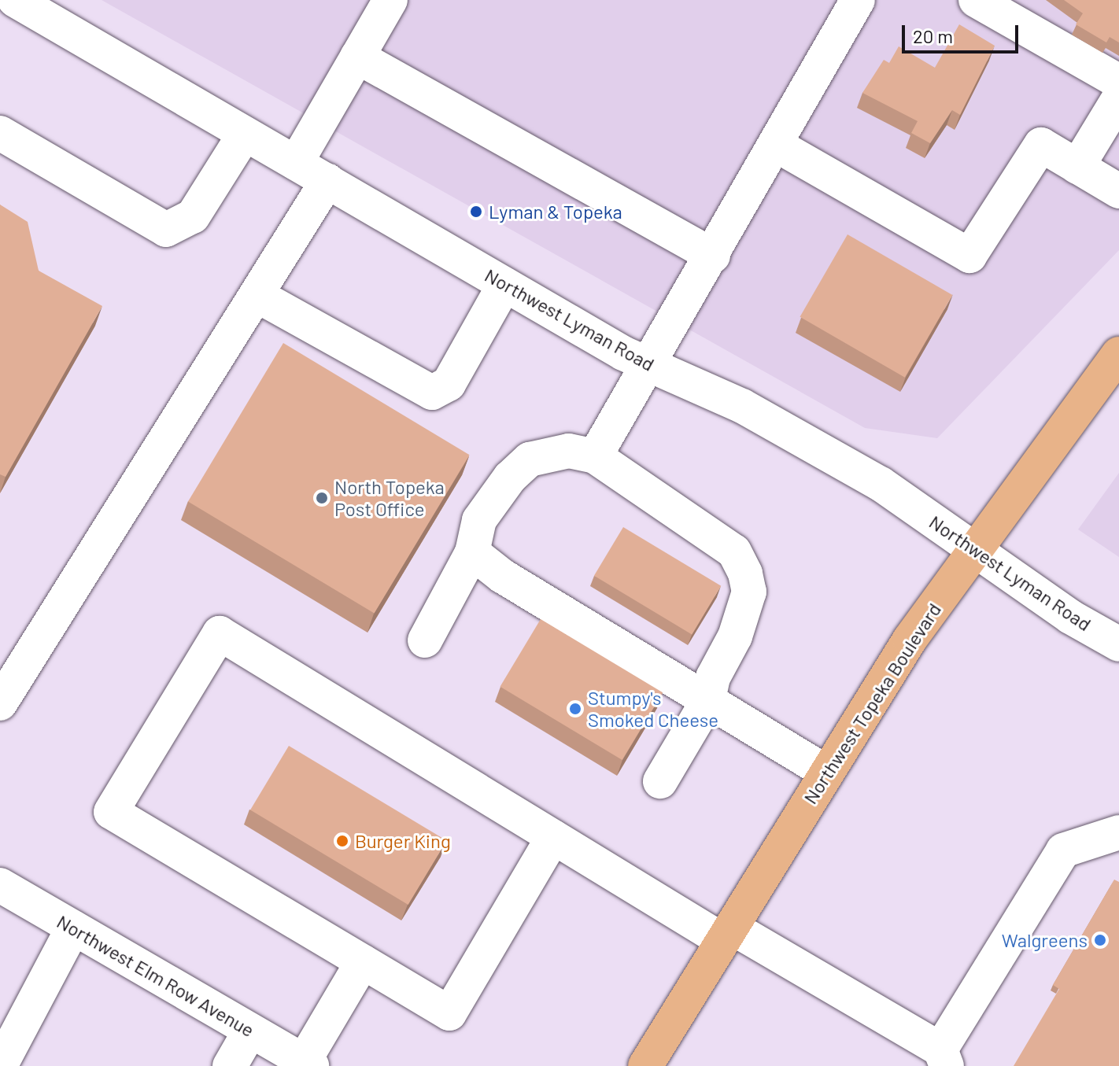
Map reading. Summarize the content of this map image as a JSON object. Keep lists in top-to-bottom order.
{
  "streets": {
    "main road": ["Northwest Topeka Boulevard"],
    "street": ["Northwest Lyman Road", "Northwest Elm Row Avenue"]
  },
  "crossings": [
    ["Northwest Lyman Road", "Northwest Topeka Boulevard"]
  ],
  "places": [
    "Lyman & Topeka",
    "North Topeka Post Office",
    "Stumpy's Smoked Cheese",
    "Burger King",
    "Walgreens"
  ],
  "scale_bar": "20 m"
}
